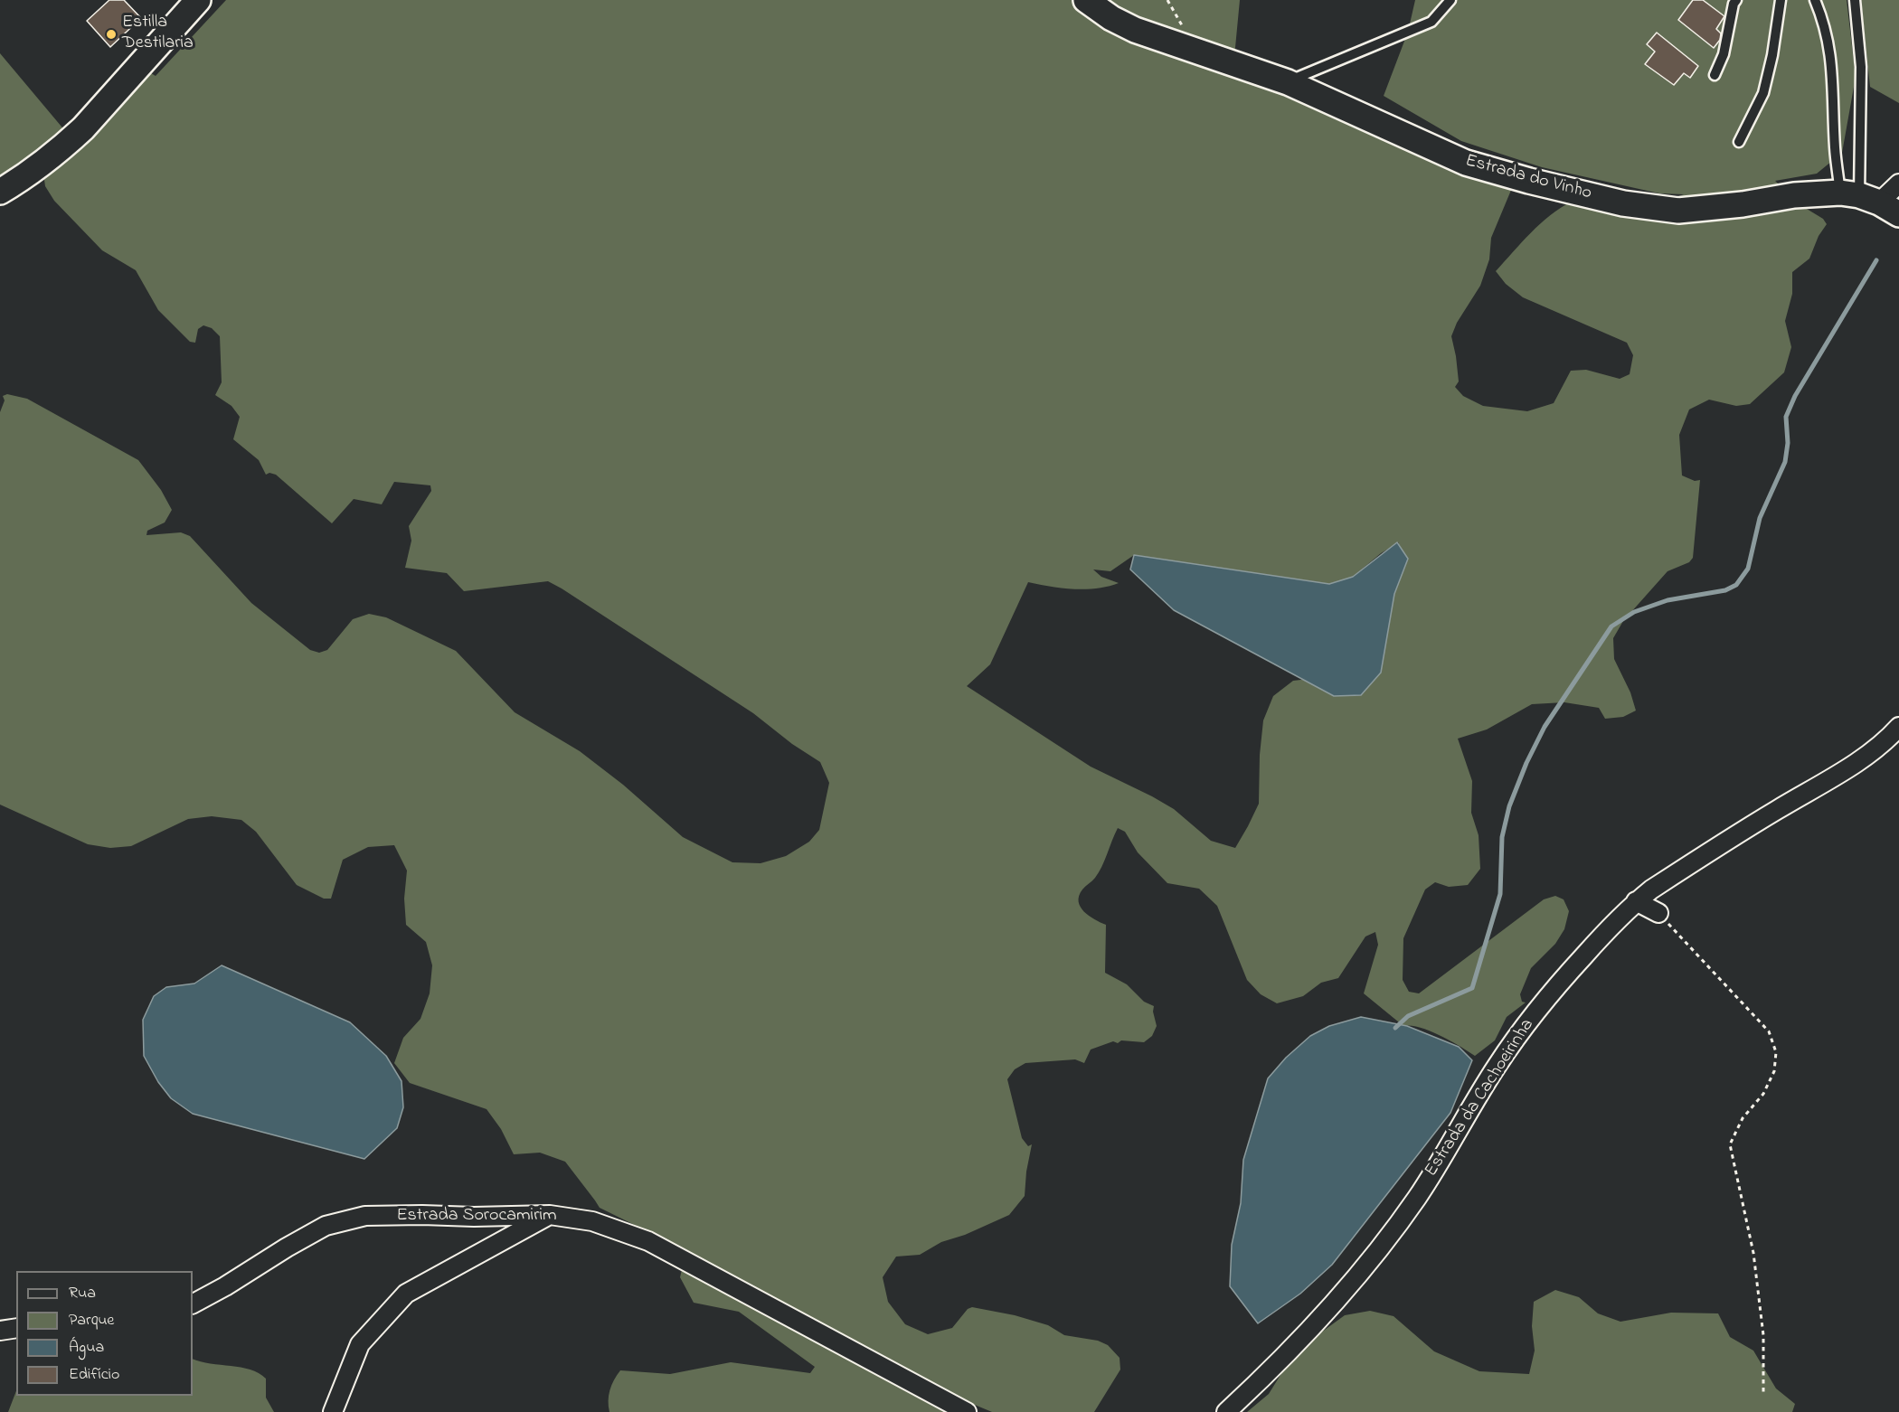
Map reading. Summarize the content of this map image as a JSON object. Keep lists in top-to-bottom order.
{
  "streets": {
    "main road": ["Estrada do Vinho"],
    "street": ["Estrada da Cachoeirinha", "Estrada Sorocamirim"]
  },
  "places": ["Estilla Destilaria"],
  "legend": [
    "Rua",
    "Parque",
    "Água",
    "Edifício"
  ]
}
